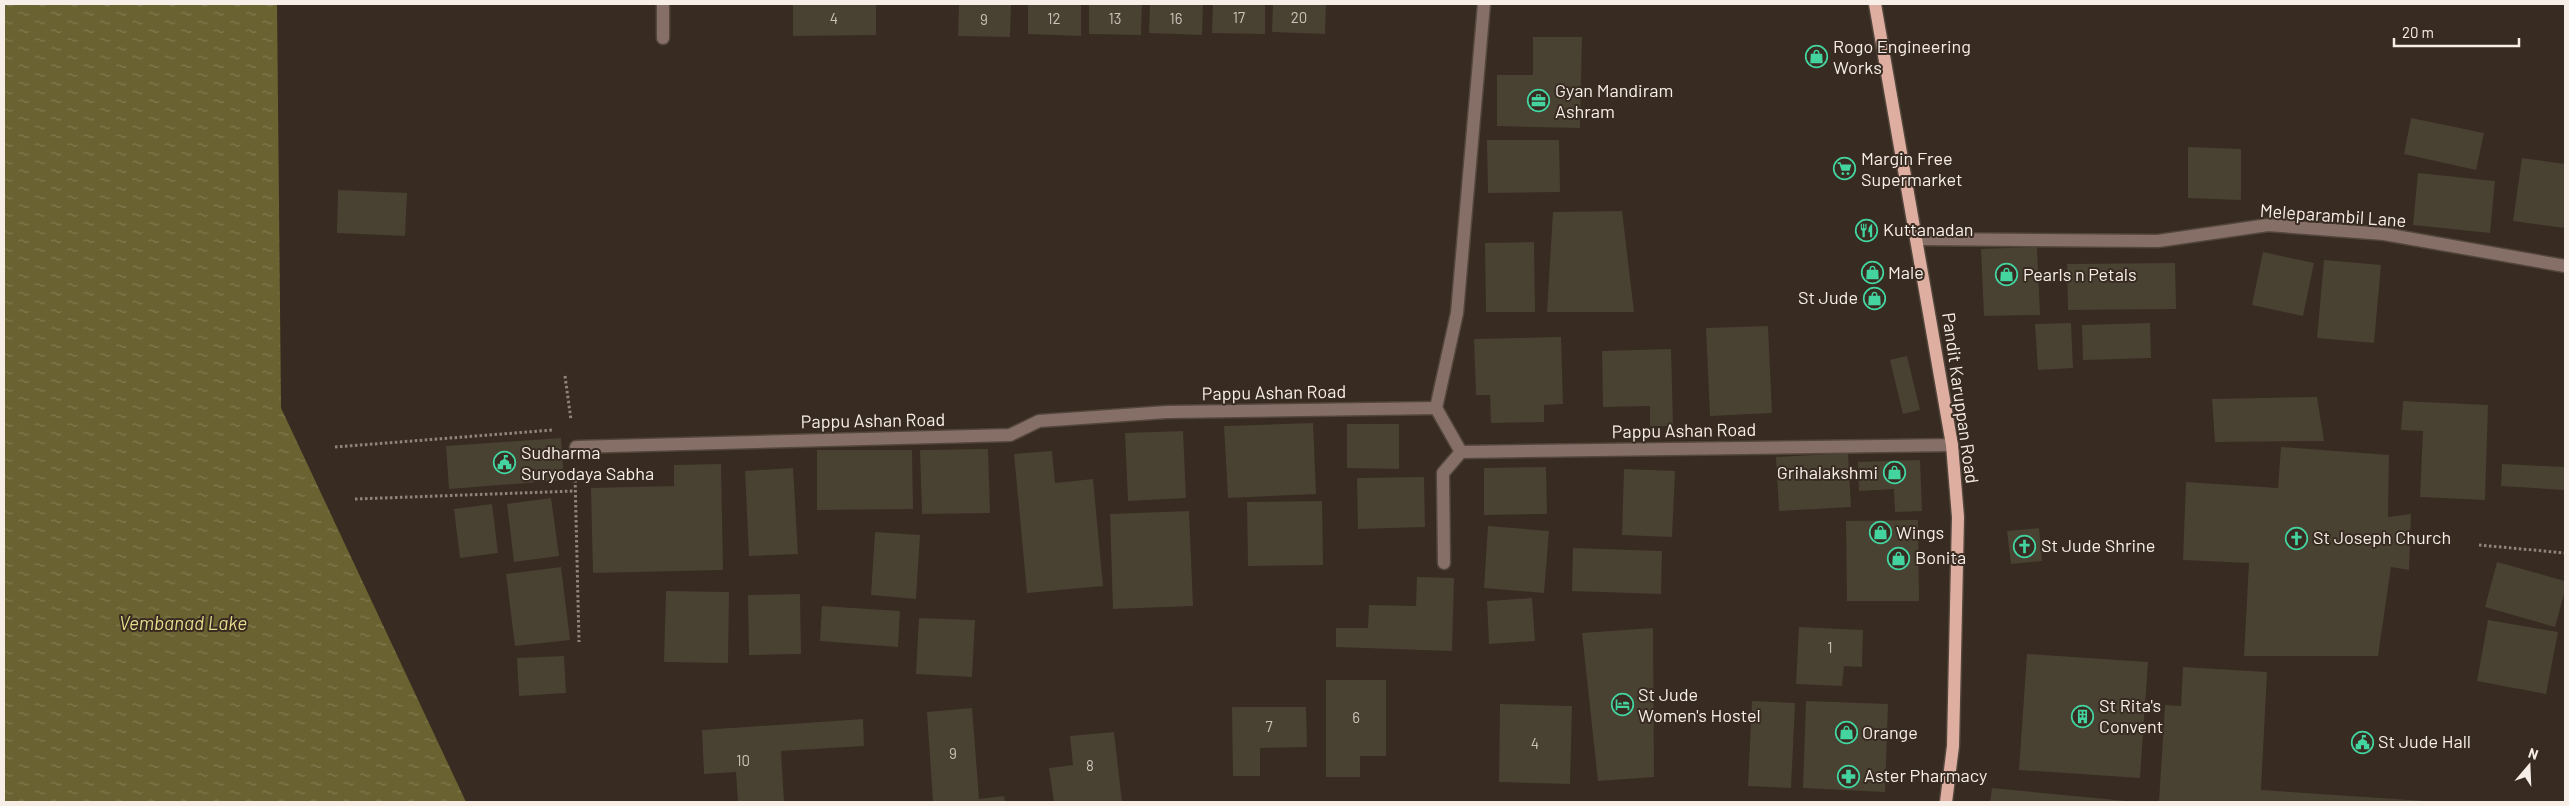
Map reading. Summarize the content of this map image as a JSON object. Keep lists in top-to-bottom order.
{
  "streets": {
    "main road": ["Pandit Karuppan Road"],
    "street": ["Meleparambil Lane", "Pappu Ashan Road"]
  },
  "crossings": [
    ["Meleparambil Lane", "Pandit Karuppan Road"],
    ["Pappu Ashan Road", "Pandit Karuppan Road"]
  ],
  "water": ["Vembanad Lake"],
  "places": {
    "shop": [
      "Rogo Engineering Works",
      "Male",
      "Pearls n Petals",
      "St Jude",
      "Grihalakshmi",
      "Wings",
      "Bonita",
      "Orange"
    ],
    "office": ["Gyan Mandiram Ashram"],
    "supermarket": ["Margin Free Supermarket"],
    "restaurant": ["Kuttanadan"],
    "public building": ["Sudharma Suryodaya Sabha", "St Jude Hall"],
    "church": ["St Joseph Church", "St Jude Shrine"],
    "hotel": ["St Jude Women's Hostel"],
    "building": ["St Rita's Convent"],
    "pharmacy": ["Aster Pharmacy"]
  },
  "house_numbers": [
    "17",
    "20",
    "4",
    "12",
    "13",
    "16",
    "9",
    "1",
    "6",
    "7",
    "4",
    "9",
    "10",
    "8"
  ],
  "scale_bar": "20 m",
  "north": "top"
}
